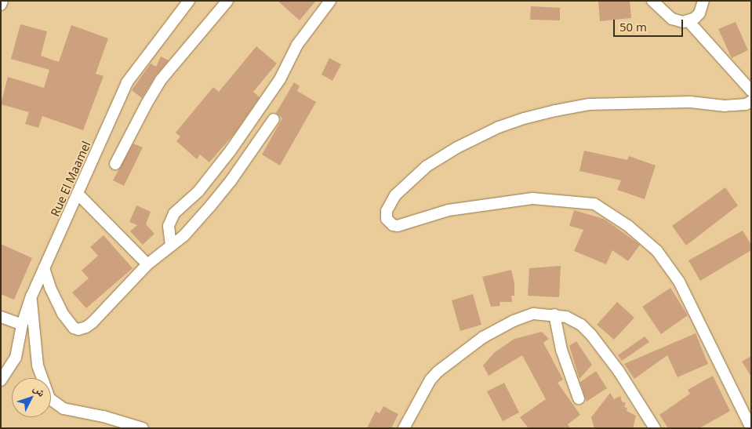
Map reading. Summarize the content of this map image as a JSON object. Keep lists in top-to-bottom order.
{
  "streets": {
    "street": ["Rue El Maamel"]
  },
  "scale_bar": "50 m",
  "north": "top right"
}
